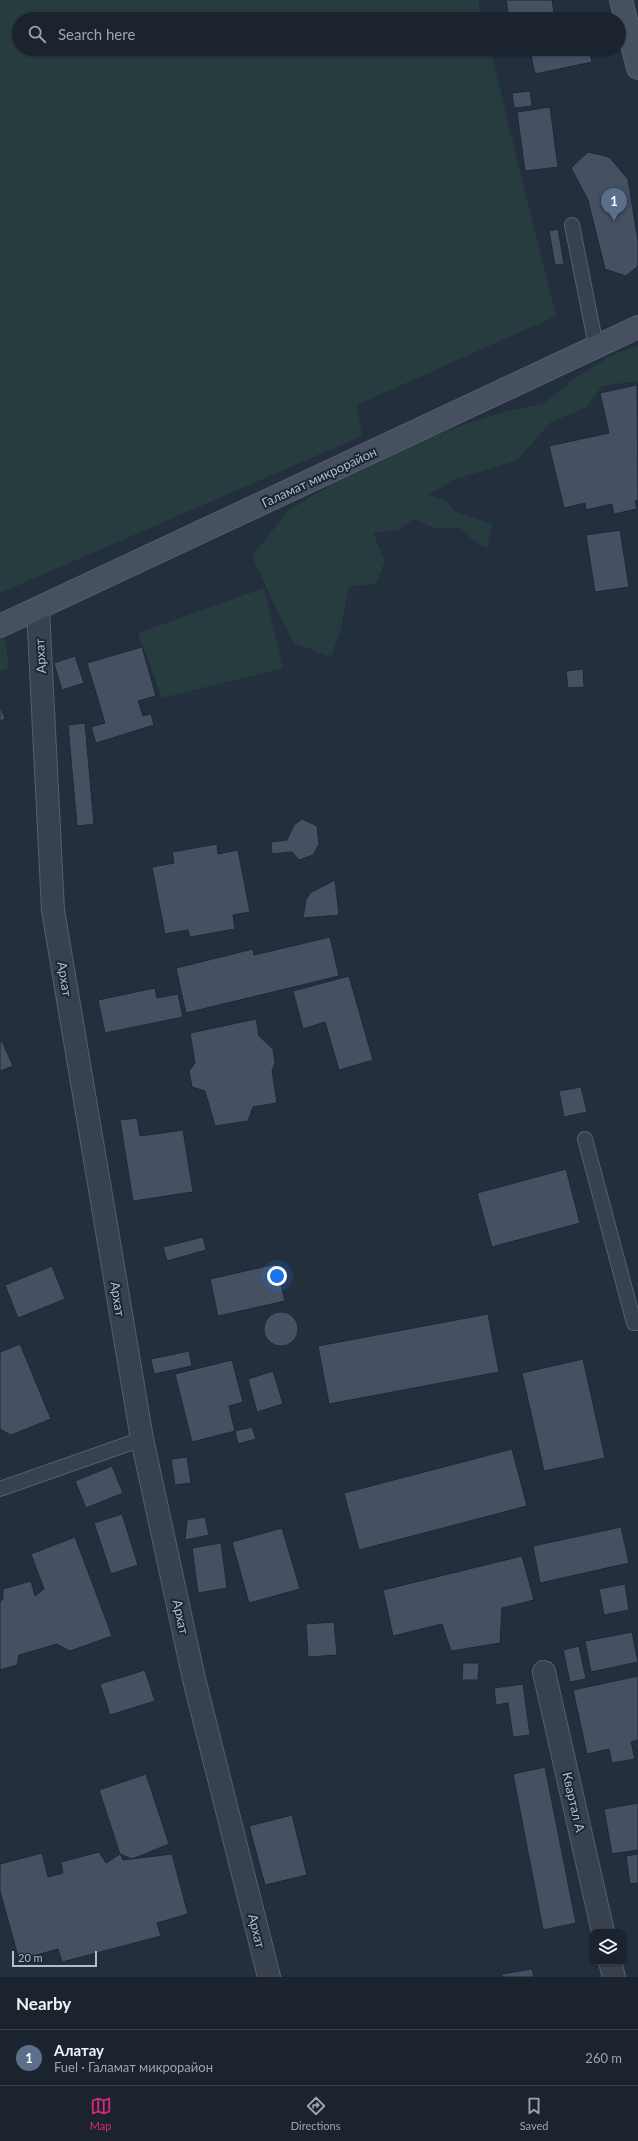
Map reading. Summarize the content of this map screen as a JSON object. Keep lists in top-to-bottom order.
{
  "streets": {
    "street": ["Галамат микрорайон", "Архат", "Квартал А"]
  },
  "crossings": [
    ["Галамат микрорайон", "Архат"]
  ],
  "scale_bar": "20 m",
  "page": {
    "search": "Search here",
    "pins": "1",
    "scale": "20 m",
    "heading": "Nearby",
    "list": [
      {
        "mark": "1",
        "name": "Алатау",
        "note": "Fuel · Галамат микрорайон",
        "value": "260 m"
      }
    ],
    "nav": ["Map", "Directions", "Saved"]
  }
}
